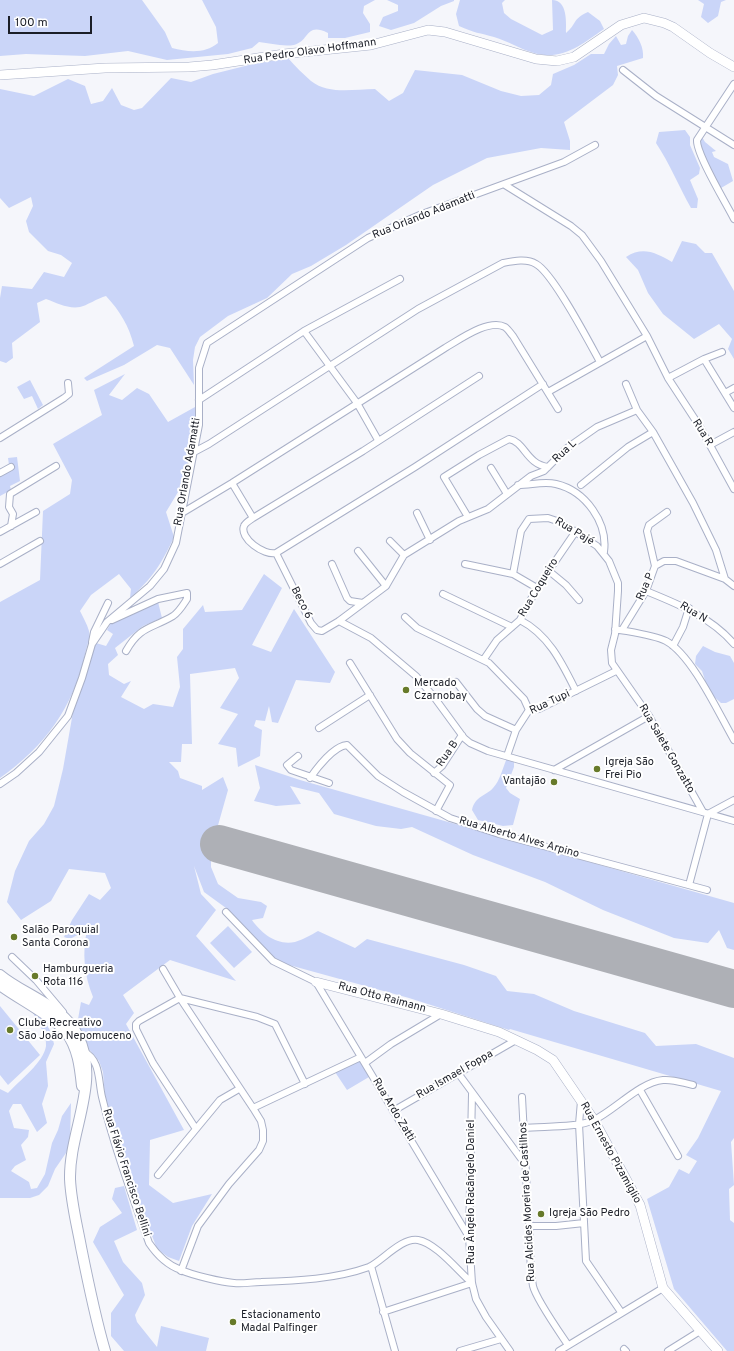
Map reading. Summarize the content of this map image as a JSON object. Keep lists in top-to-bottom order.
{
  "streets": {
    "street": [
      "Rua Pedro Olavo Hoffmann",
      "Rua Orlando Adamatti",
      "Rua R",
      "Rua L",
      "Rua Pajé",
      "Rua P",
      "Rua Coqueiro",
      "Beco 6",
      "Rua N",
      "Rua Tupi",
      "Rua Salete Gonzatto",
      "Rua B",
      "Rua Alberto Alves Arpino",
      "Rua Otto Raimann",
      "Rua Ismael Foppa",
      "Rua Ardo Zatti",
      "Rua Ernesto Pizamiglio",
      "Rua Flávio Francisco Bellini",
      "Rua Ângelo Racângelo Daniel",
      "Rua Alcides Moreira de Castilhos"
    ]
  },
  "crossings": [
    ["Rua Orlando Adamatti", "Rua R"],
    ["Rua L", "Beco 6"],
    ["Rua Pajé", "Rua Coqueiro"],
    ["Rua Pajé", "Rua Salete Gonzatto"],
    ["Rua P", "Rua N"],
    ["Rua Tupi", "Rua Salete Gonzatto"],
    ["Rua B", "Rua Alberto Alves Arpino"],
    ["Rua Otto Raimann", "Rua Ismael Foppa"],
    ["Rua Otto Raimann", "Rua Ardo Zatti"],
    ["Rua Otto Raimann", "Rua Ernesto Pizamiglio"],
    ["Rua Ismael Foppa", "Rua Ardo Zatti"],
    ["Rua Ardo Zatti", "Rua Ângelo Racângelo Daniel"]
  ],
  "places": [
    "Mercado Czarnobay",
    "Igreja São Frei Pio",
    "Vantajão",
    "Salão Paroquial Santa Corona",
    "Hamburgueria Rota 116",
    "Clube Recreativo São João Nepomuceno",
    "Igreja São Pedro",
    "Estacionamento Madal Palfinger"
  ],
  "scale_bar": "100 m"
}
